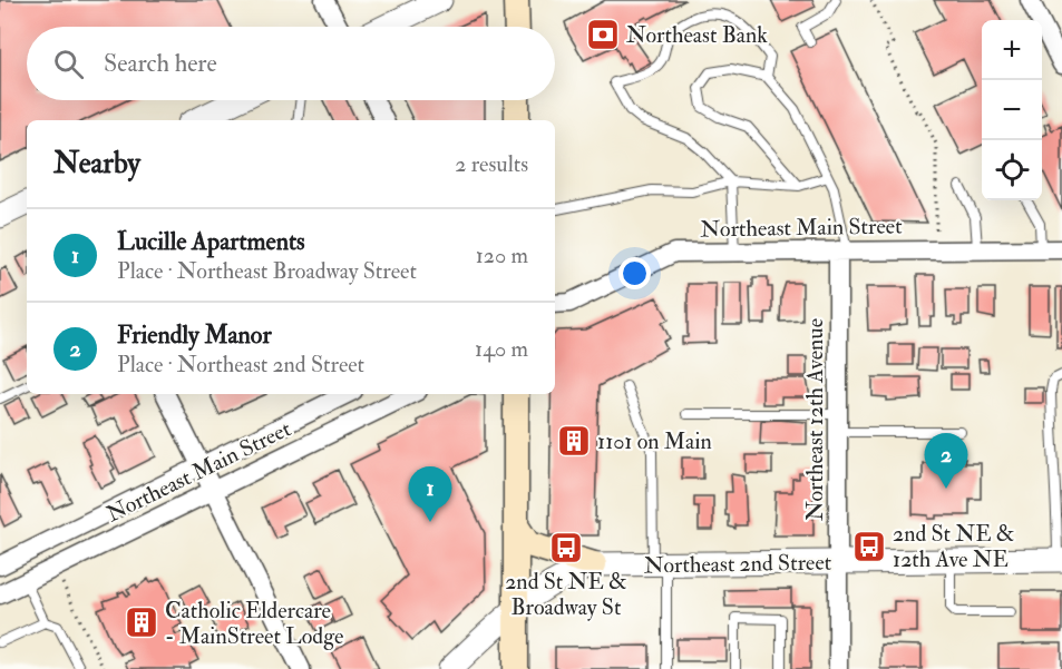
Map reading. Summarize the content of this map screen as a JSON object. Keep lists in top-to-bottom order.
{
  "streets": {
    "street": ["Northeast Main Street", "Northeast 12th Avenue", "Northeast 2nd Street"]
  },
  "crossings": [
    ["Northeast Main Street", "Northeast 12th Avenue"],
    ["Northeast 12th Avenue", "Northeast 2nd Street"]
  ],
  "places": {
    "bank": ["Northeast Bank"],
    "building": ["1101 on Main", "Catholic Eldercare - MainStreet Lodge"],
    "bus stop": ["2nd St NE & 12th Ave NE", "2nd St NE & Broadway St"]
  },
  "page": {
    "map_buttons": ["+", "−"],
    "search": "Search here",
    "heading": ["Nearby", "2 results"],
    "list": [
      {
        "mark": "1",
        "name": "Lucille Apartments",
        "note": "Place · Northeast Broadway Street",
        "value": "120 m"
      },
      {
        "mark": "2",
        "name": "Friendly Manor",
        "note": "Place · Northeast 2nd Street",
        "value": "140 m"
      }
    ],
    "pins": ["2", "1"]
  }
}
